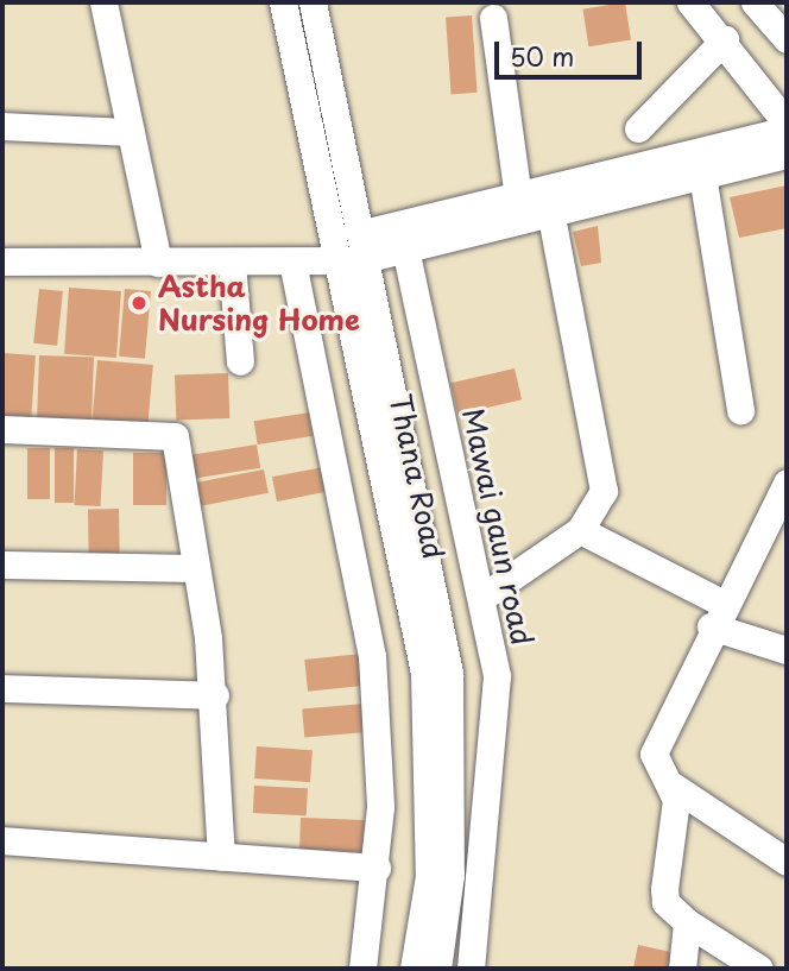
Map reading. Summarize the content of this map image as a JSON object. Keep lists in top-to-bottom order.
{
  "streets": {
    "street": ["Thana Road", "Mawai gaun road"]
  },
  "places": ["Astha Nursing Home"],
  "scale_bar": "50 m"
}
